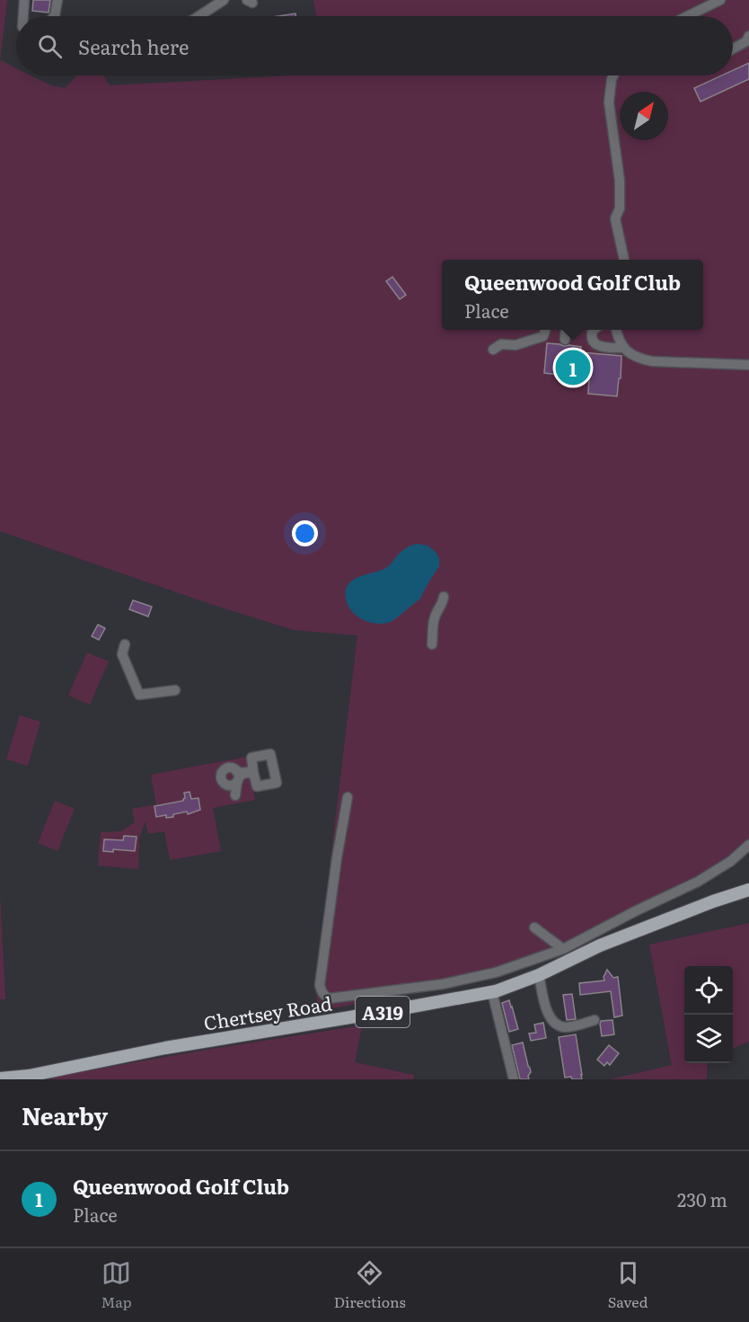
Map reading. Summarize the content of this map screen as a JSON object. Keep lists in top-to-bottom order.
{
  "streets": {
    "main road": ["Chertsey Road", "A319"]
  },
  "north": "top right",
  "page": {
    "search": "Search here",
    "popup": ["Queenwood Golf Club", "Place"],
    "pins": "1",
    "heading": "Nearby",
    "list": [
      {
        "mark": "1",
        "name": "Queenwood Golf Club",
        "note": "Place",
        "value": "230 m"
      }
    ],
    "nav": ["Map", "Directions", "Saved"]
  }
}
